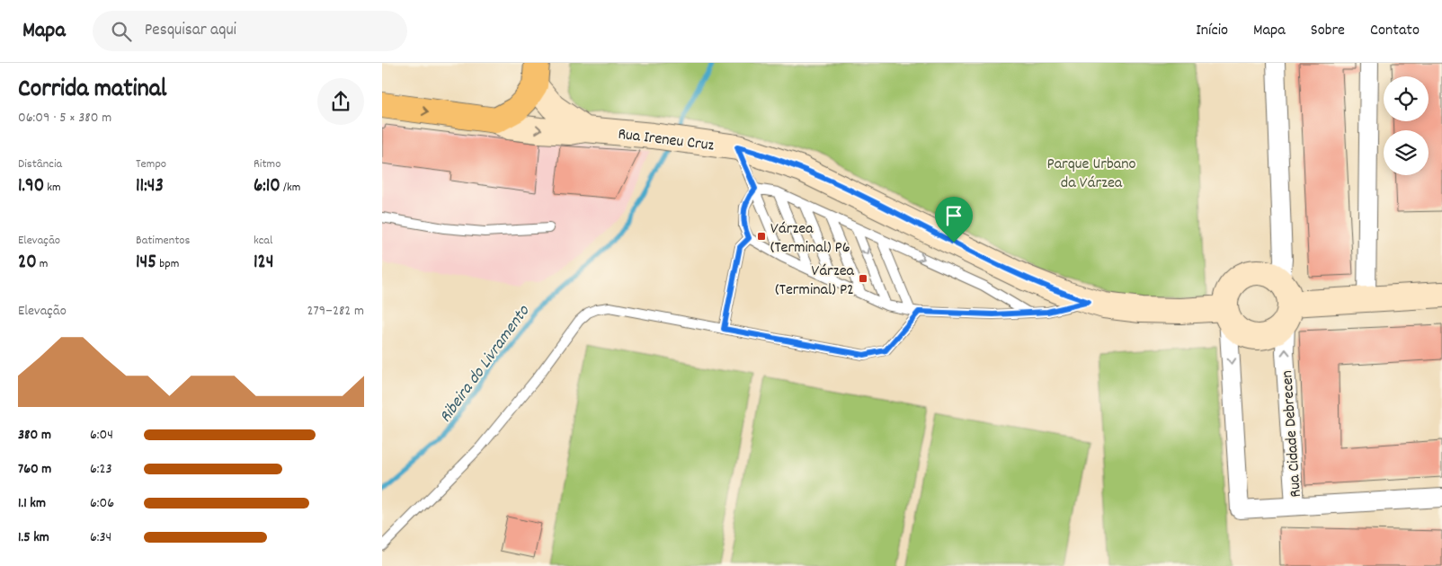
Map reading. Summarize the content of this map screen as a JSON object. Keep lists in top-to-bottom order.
{
  "streets": {
    "street": ["Rua Ireneu Cruz", "Rua Cidade Debrecen"]
  },
  "crossings": [
    ["Rua Ireneu Cruz", "Rua Cidade Debrecen"]
  ],
  "one_way": ["Rua Cidade Debrecen"],
  "water": ["Ribeira do Livramento"],
  "parks": ["Parque Urbano da Várzea"],
  "places": {
    "transit": ["Várzea (Terminal) P6", "Várzea (Terminal) P2"]
  },
  "page": {
    "header": "Mapa",
    "search": "Pesquisar aqui",
    "nav": [
      "Início",
      "Mapa",
      "Sobre",
      "Contato"
    ],
    "heading": ["Corrida matinal", "06:09 · 5 × 380 m"],
    "stats": [
      ["Distância", "1.90 km"],
      ["Tempo", "11:43"],
      ["Ritmo", "6:10 /km"],
      ["Elevação", "20 m"],
      ["Batimentos", "145 bpm"],
      ["kcal", "124"]
    ],
    "chart": ["Elevação", "279–282 m"],
    "list": [
      {
        "name": "380 m",
        "note": "6:04"
      },
      {
        "name": "760 m",
        "note": "6:23"
      },
      {
        "name": "1.1 km",
        "note": "6:06"
      },
      {
        "name": "1.5 km",
        "note": "6:34"
      }
    ]
  }
}
